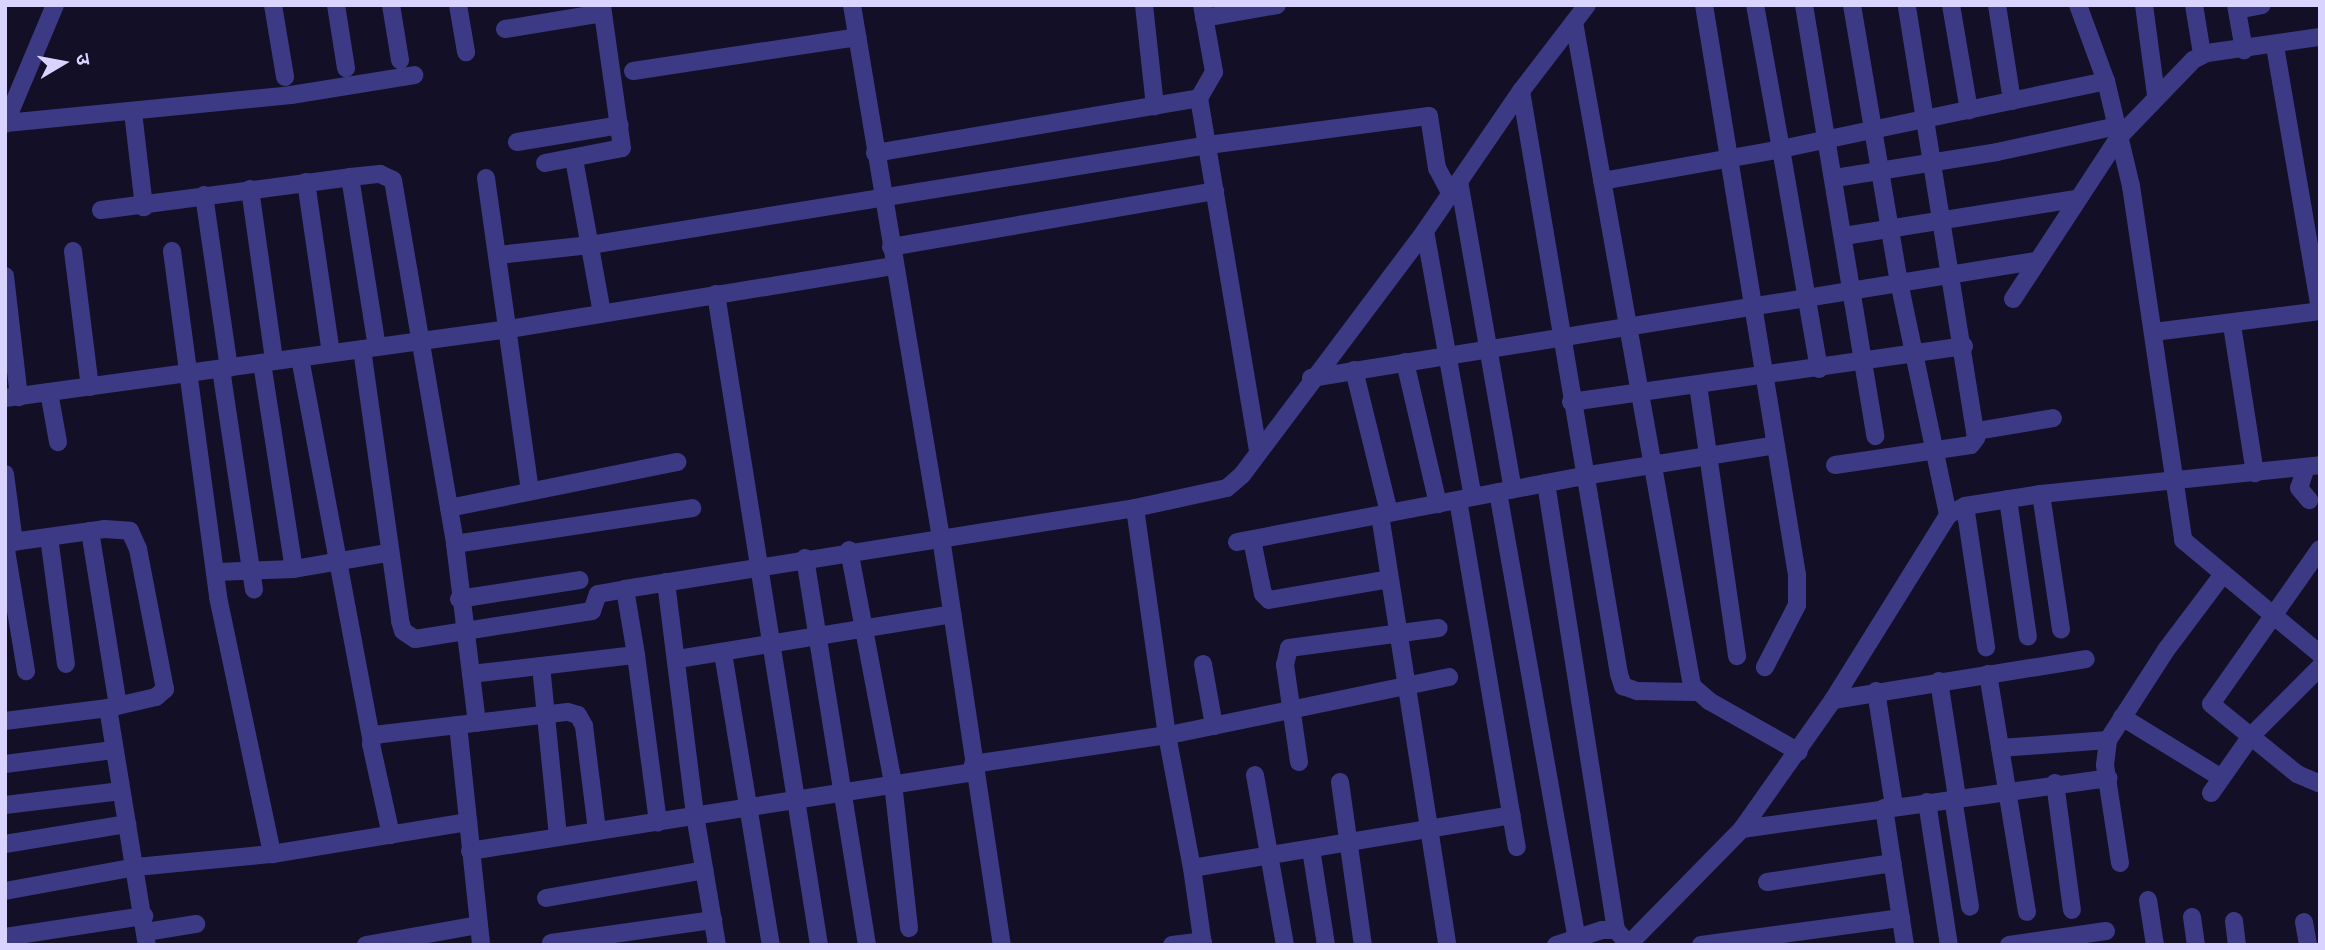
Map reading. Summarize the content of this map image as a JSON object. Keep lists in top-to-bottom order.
{
  "north": "right"
}
